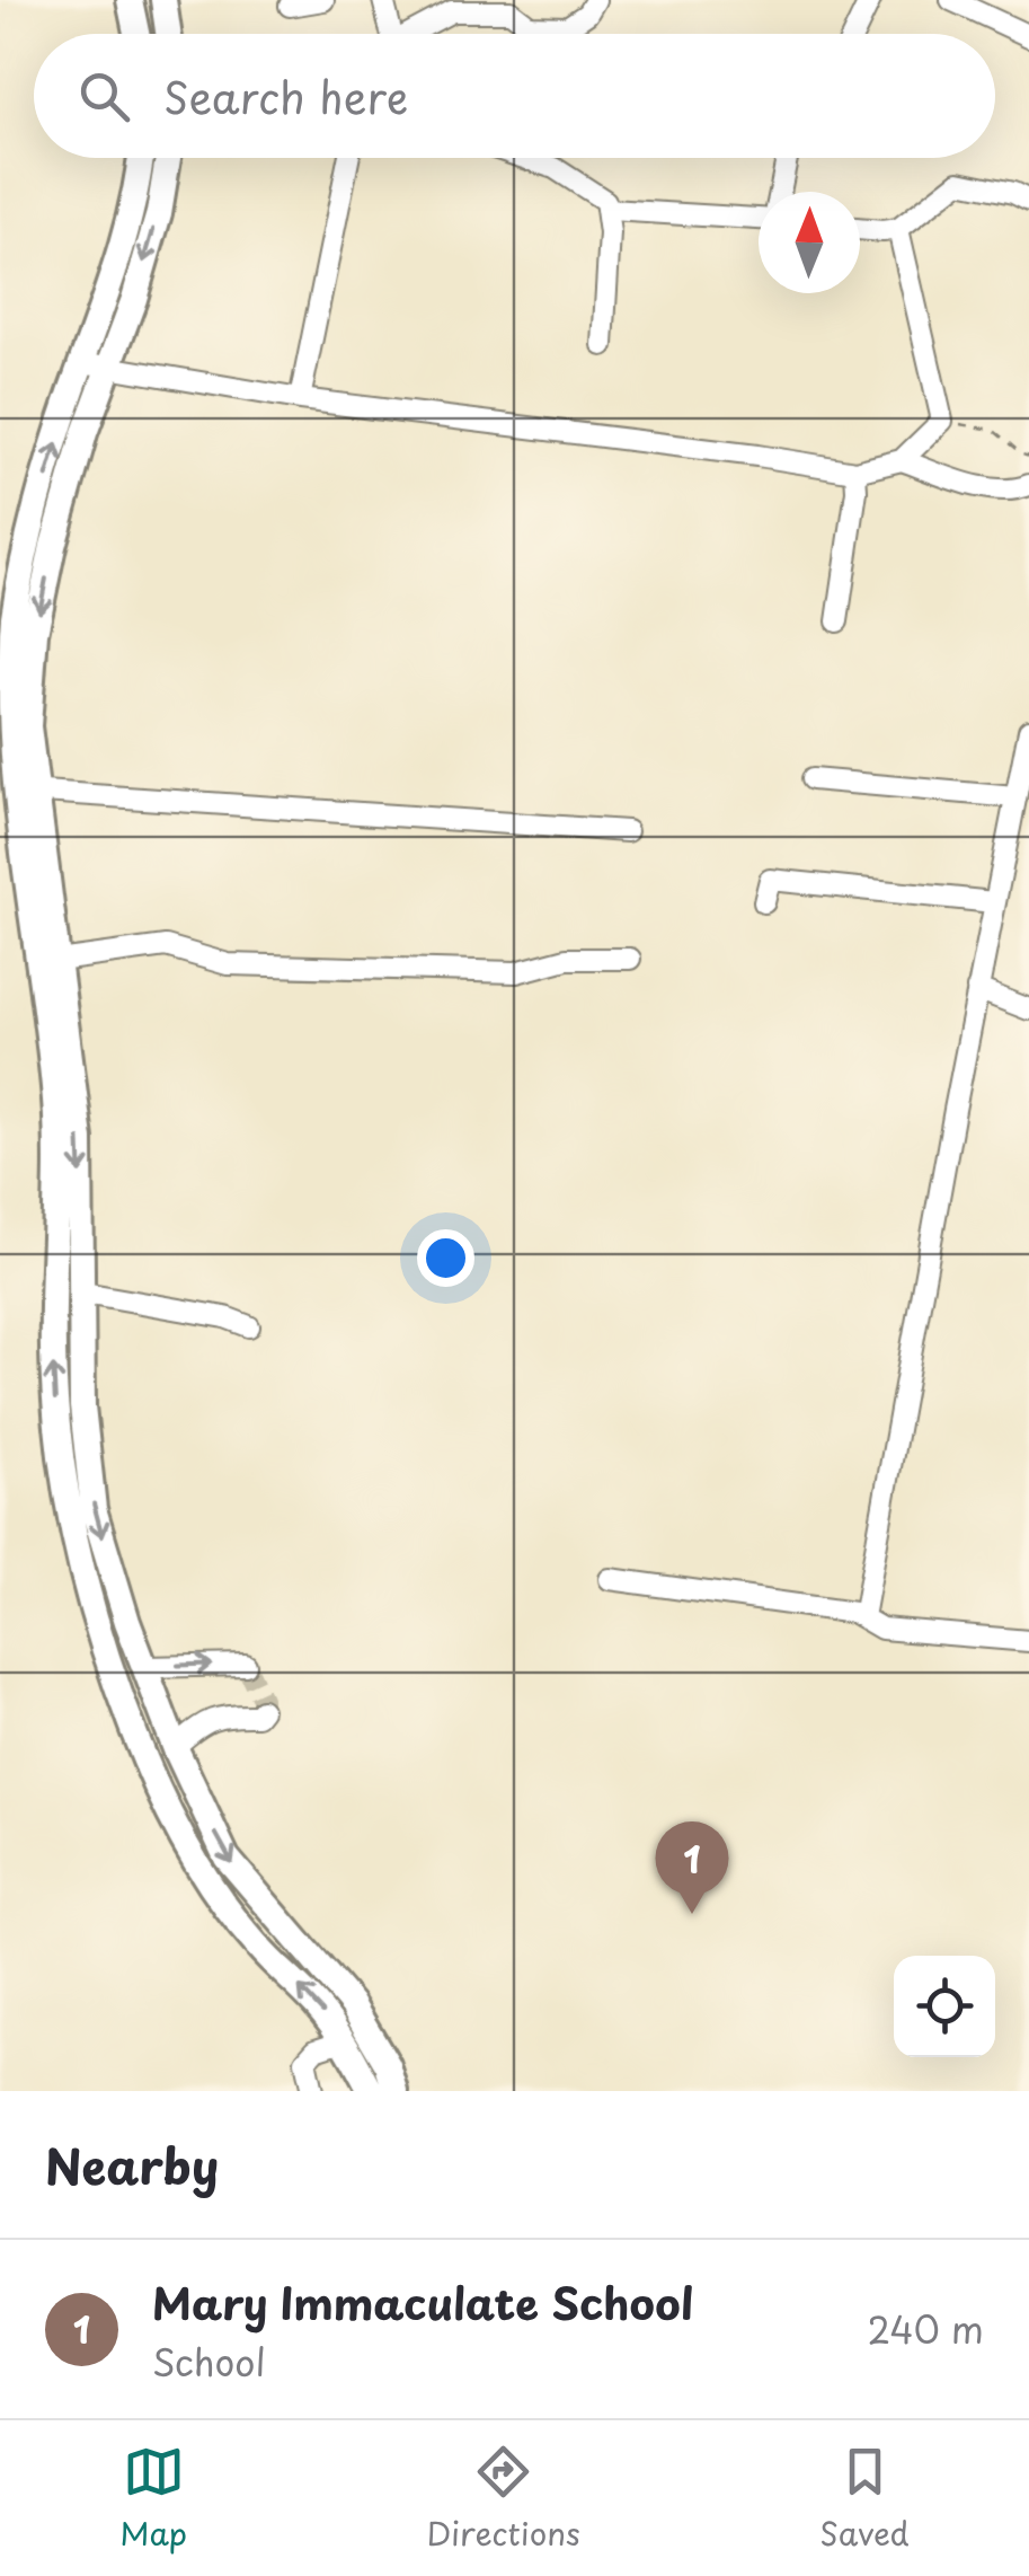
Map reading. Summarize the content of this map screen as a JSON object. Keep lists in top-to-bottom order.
{
  "north": "top",
  "page": {
    "search": "Search here",
    "pins": "1",
    "heading": "Nearby",
    "list": [
      {
        "mark": "1",
        "name": "Mary Immaculate School",
        "note": "School",
        "value": "240 m"
      }
    ],
    "nav": ["Map", "Directions", "Saved"]
  }
}
